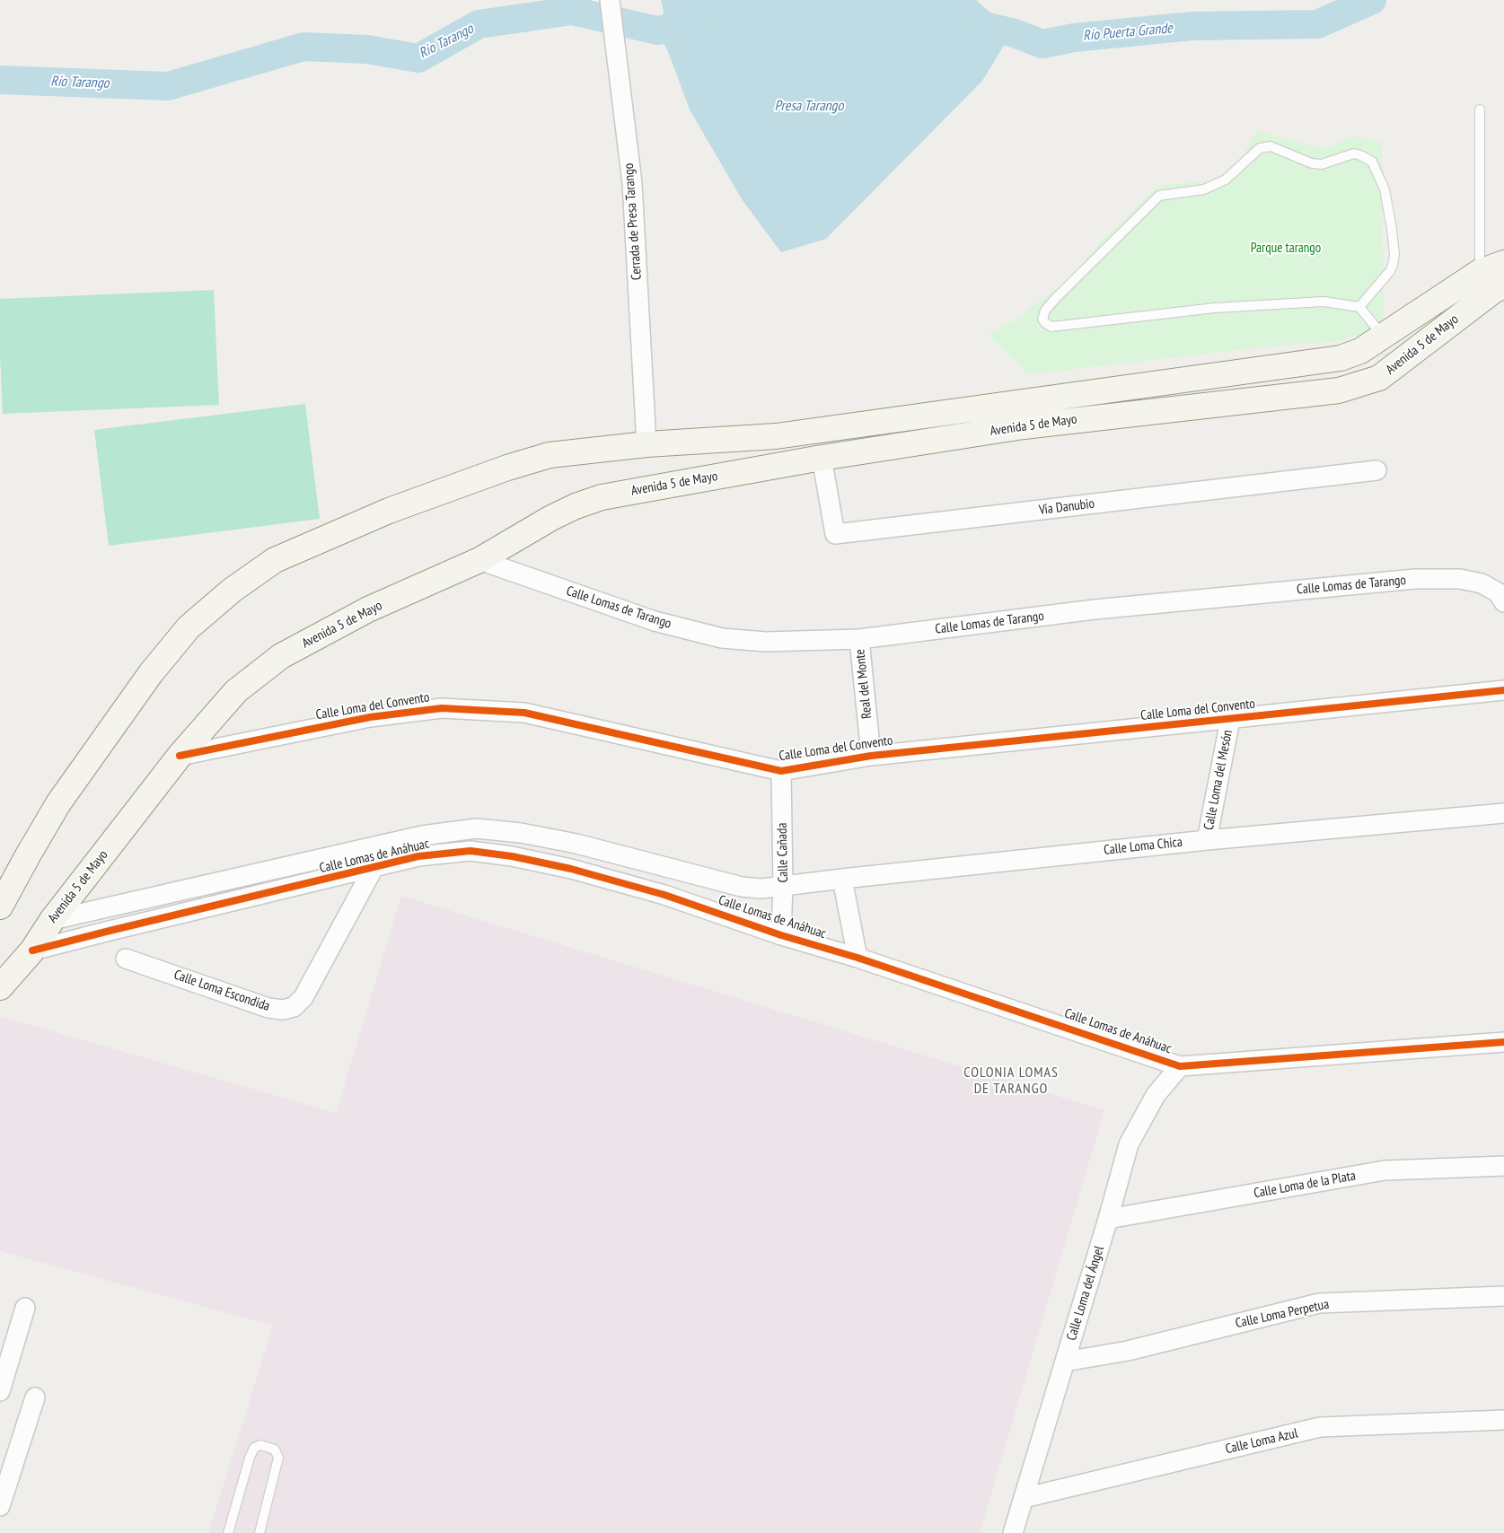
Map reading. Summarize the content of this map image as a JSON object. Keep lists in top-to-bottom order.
{
  "streets": {
    "main road": ["Avenida 5 de Mayo"],
    "street": [
      "Cerrada de Presa Tarango",
      "Vía Danubio",
      "Calle Lomas de Tarango",
      "Real del Monte",
      "Calle Loma del Convento",
      "Calle Loma del Mesón",
      "Calle Loma Chica",
      "Calle Cañada",
      "Calle Lomas de Anáhuac",
      "Calle Loma Escondida",
      "Calle Loma de la Plata",
      "Calle Loma del Ángel",
      "Calle Loma Perpetua",
      "Calle Loma Azul"
    ]
  },
  "crossings": [
    ["Cerrada de Presa Tarango", "Avenida 5 de Mayo"],
    ["Avenida 5 de Mayo", "Vía Danubio"],
    ["Avenida 5 de Mayo", "Calle Lomas de Tarango"],
    ["Avenida 5 de Mayo", "Calle Loma del Convento"],
    ["Avenida 5 de Mayo", "Calle Lomas de Anáhuac"],
    ["Calle Lomas de Tarango", "Real del Monte"],
    ["Real del Monte", "Calle Loma del Convento"],
    ["Calle Loma del Convento", "Calle Loma del Mesón"],
    ["Calle Loma del Convento", "Calle Cañada"],
    ["Calle Loma del Mesón", "Calle Loma Chica"],
    ["Calle Loma Chica", "Calle Cañada"],
    ["Calle Loma Chica", "Calle Lomas de Anáhuac"],
    ["Calle Cañada", "Calle Lomas de Anáhuac"],
    ["Calle Lomas de Anáhuac", "Calle Loma Escondida"],
    ["Calle Lomas de Anáhuac", "Calle Loma del Ángel"],
    ["Calle Loma de la Plata", "Calle Loma del Ángel"],
    ["Calle Loma del Ángel", "Calle Loma Perpetua"],
    ["Calle Loma del Ángel", "Calle Loma Azul"]
  ],
  "districts": ["COLONIA LOMAS DE TARANGO"],
  "water": ["Río Puerta Grande", "Río Tarango", "Presa Tarango"],
  "parks": ["Parque tarango"]
}
